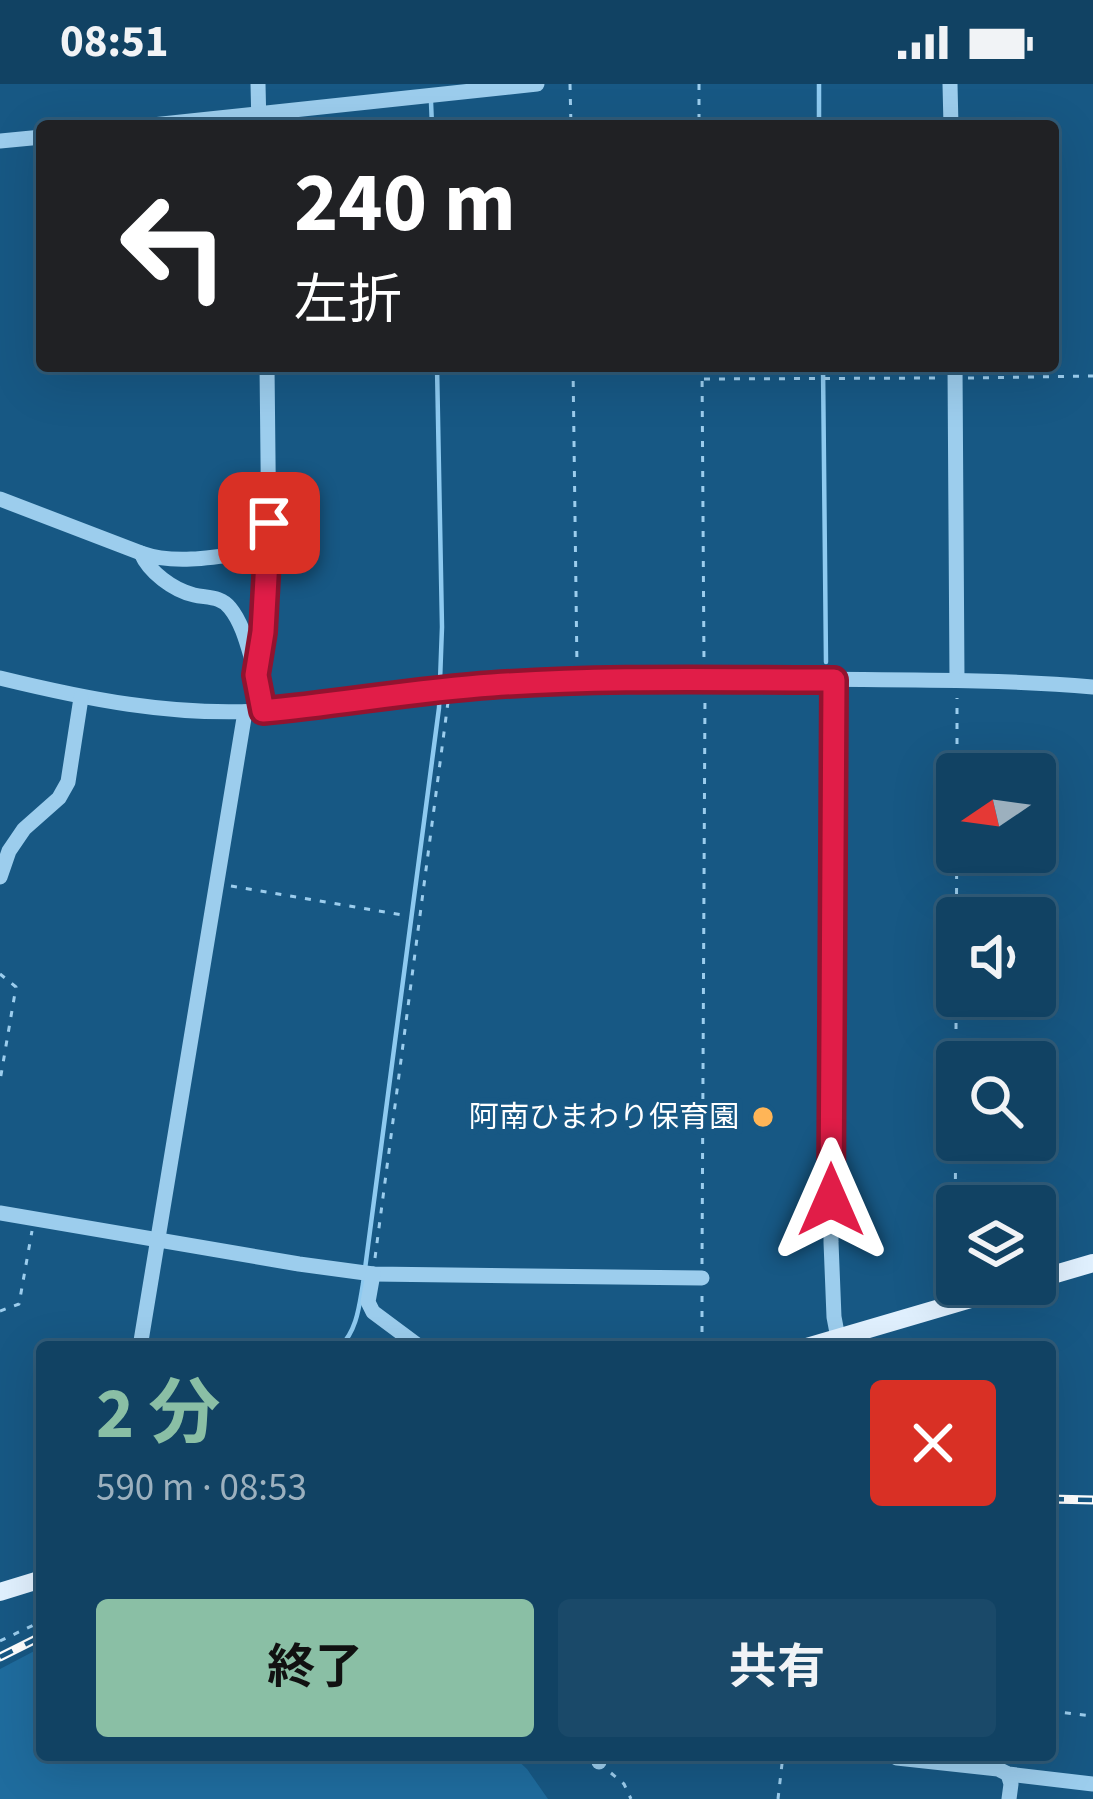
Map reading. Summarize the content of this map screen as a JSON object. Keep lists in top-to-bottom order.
{
  "places": ["阿南ひまわり保育園"],
  "north": "left",
  "page": {
    "status": "08:51",
    "turn": ["240 m", "左折"],
    "heading": ["2 分", "590 m · 08:53"],
    "buttons": ["終了", "共有"]
  }
}
